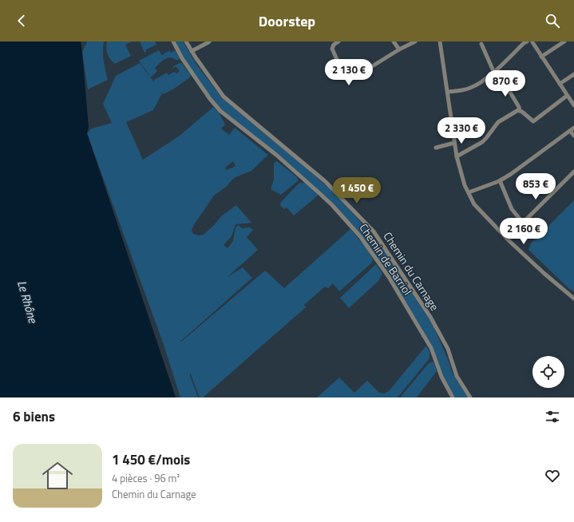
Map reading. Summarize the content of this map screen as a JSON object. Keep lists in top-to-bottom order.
{
  "streets": {
    "street": ["Chemin de Barriol", "Chemin du Carnage"]
  },
  "water": ["Le Rhône"],
  "page": {
    "header": "Doorstep",
    "price": [
      "2 130 €",
      "870 €",
      "2 330 €",
      "853 €",
      "1 450 €",
      "2 160 €"
    ],
    "heading": "6 biens",
    "list": [
      {
        "name": "1 450 €/mois",
        "note": "4 pièces · 96 m² · Chemin du Carnage"
      }
    ]
  }
}
